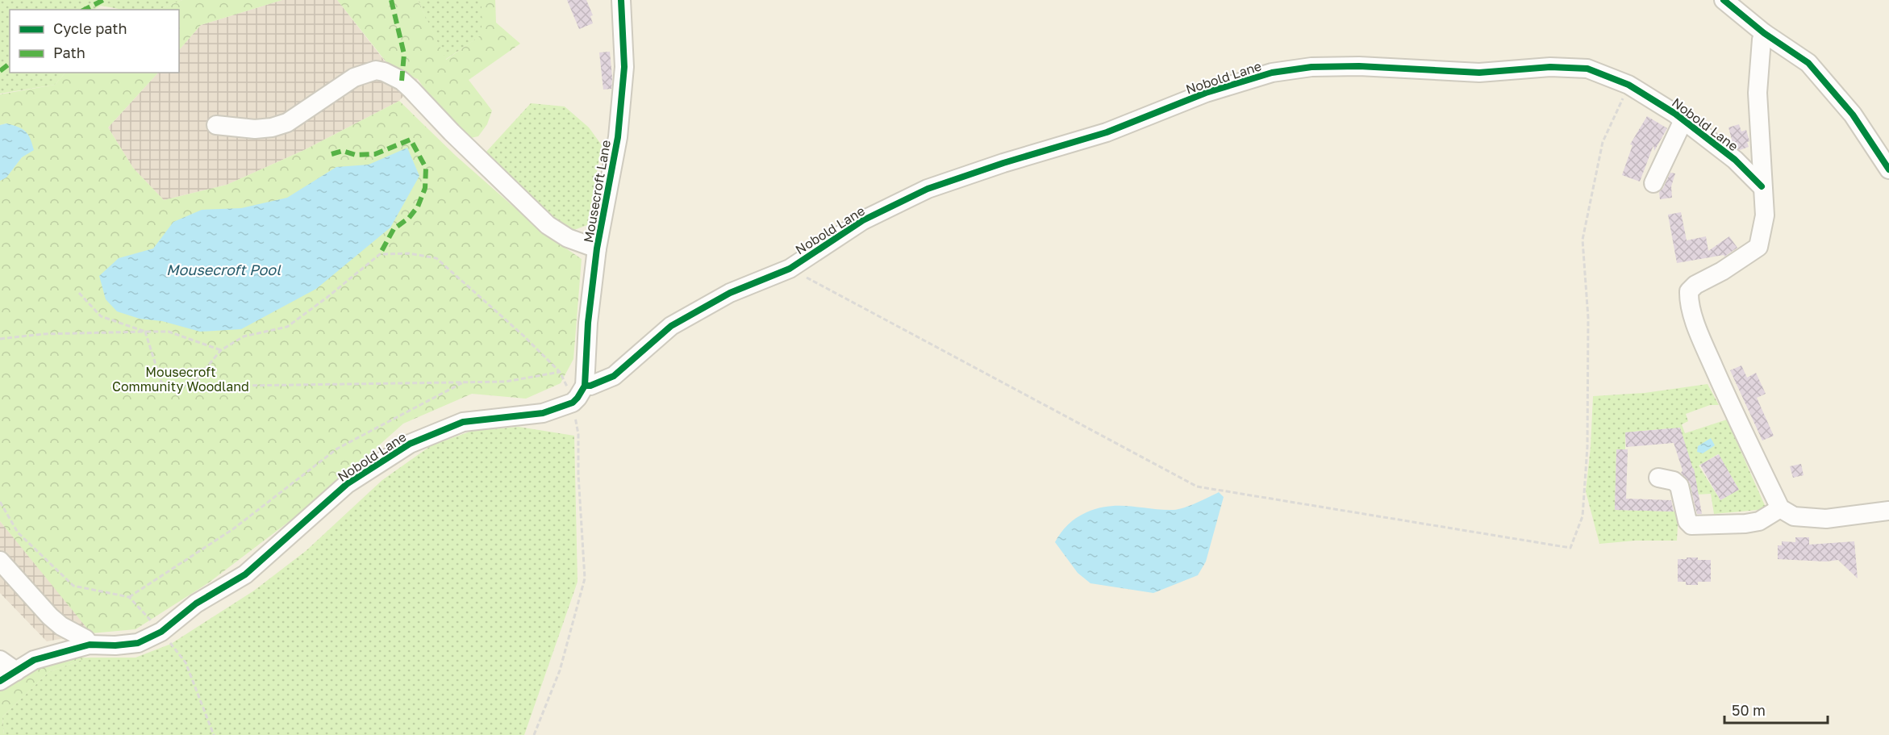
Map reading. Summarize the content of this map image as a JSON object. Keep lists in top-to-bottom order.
{
  "streets": {
    "street": ["Nobold Lane", "Mousecroft Lane"]
  },
  "crossings": [
    ["Nobold Lane", "Mousecroft Lane"]
  ],
  "water": ["Mousecroft Pool"],
  "parks": ["Mousecroft Community Woodland"],
  "legend": ["Cycle path", "Path"],
  "scale_bar": "50 m"
}
